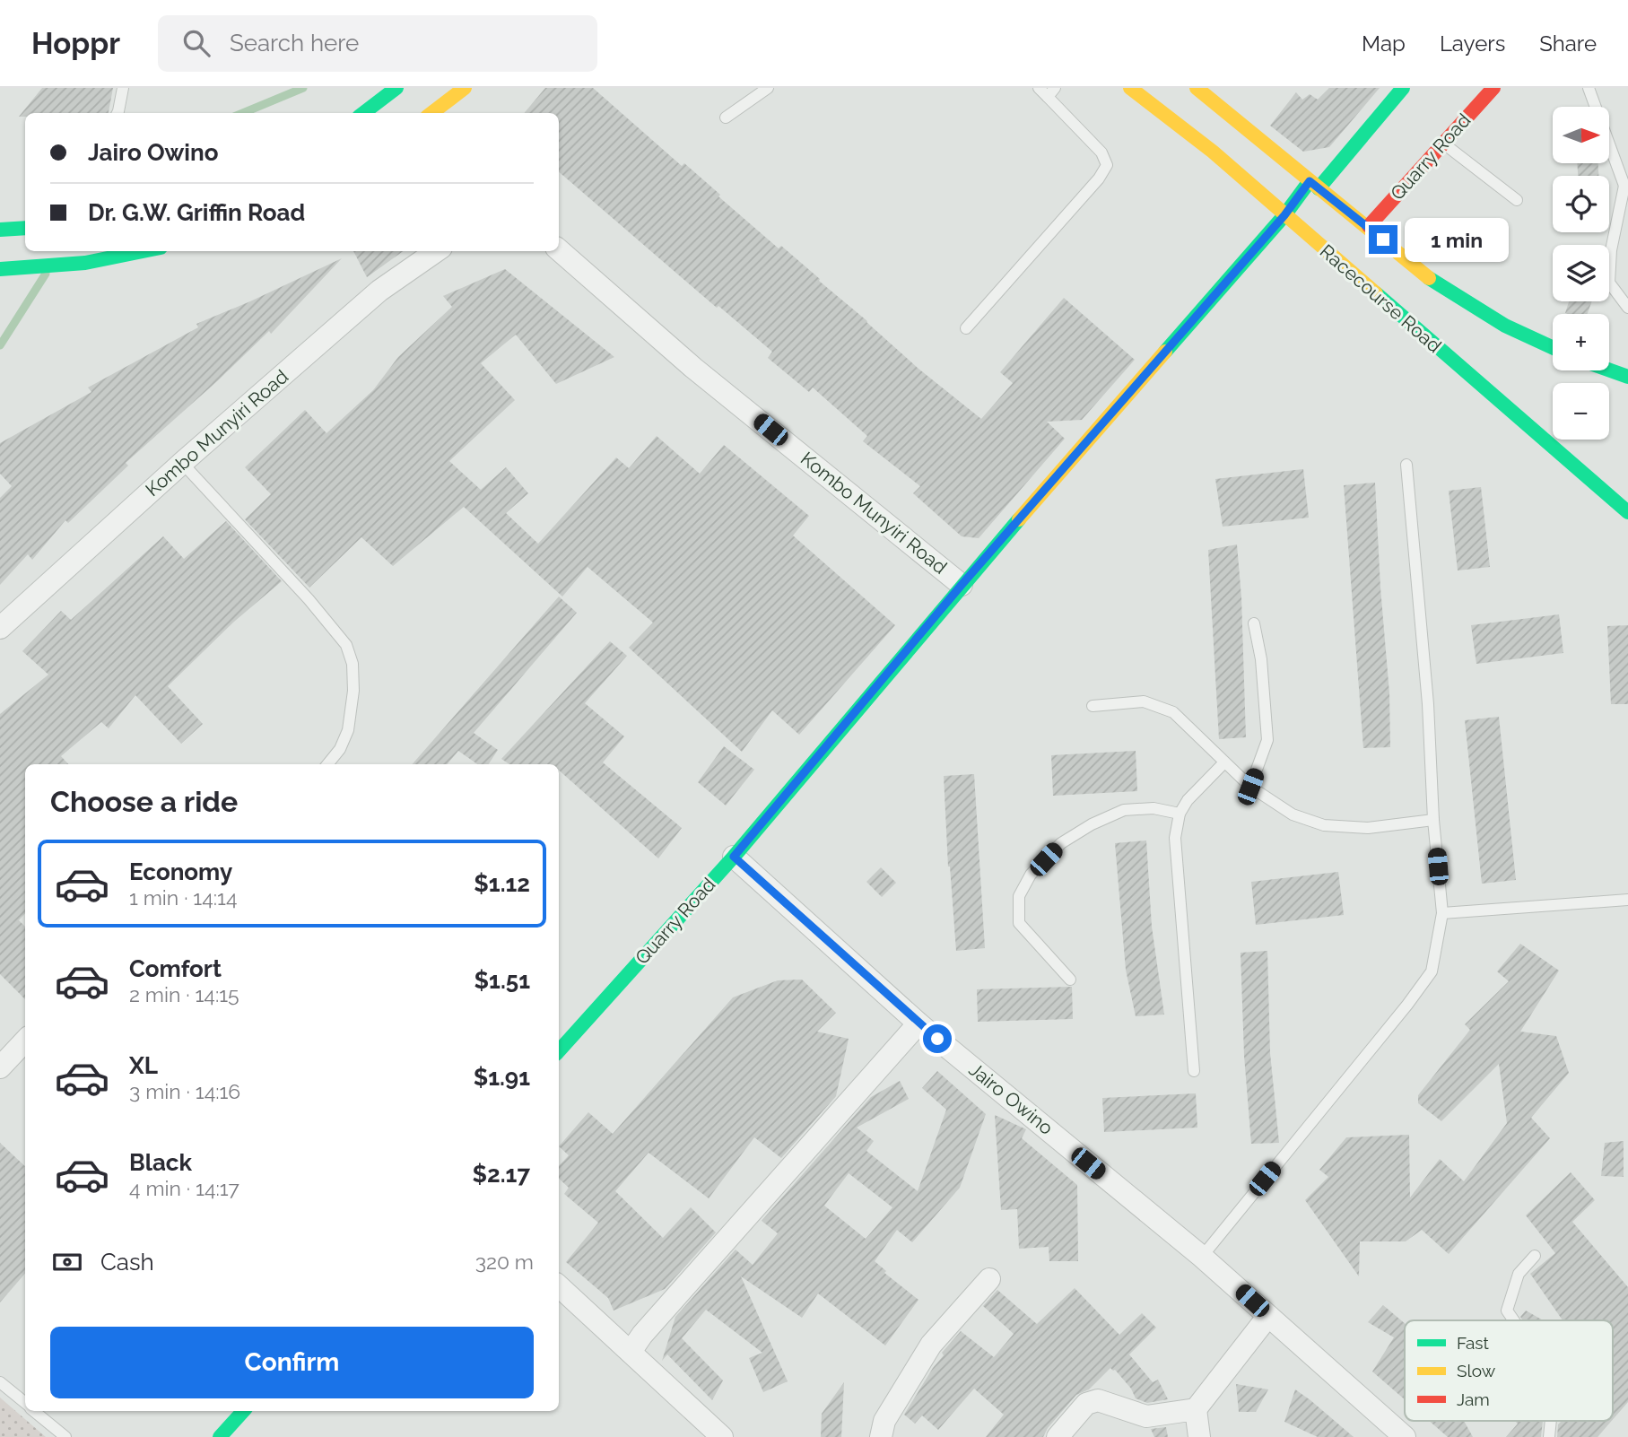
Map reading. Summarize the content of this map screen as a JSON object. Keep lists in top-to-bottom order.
{
  "streets": {
    "main road": ["Quarry Road", "Racecourse Road"],
    "street": ["Kombo Munyiri Road", "Jairo Owino"]
  },
  "crossings": [
    ["Quarry Road", "Racecourse Road"],
    ["Quarry Road", "Kombo Munyiri Road"],
    ["Quarry Road", "Jairo Owino"]
  ],
  "legend": ["Fast", "Slow", "Jam"],
  "north": "right",
  "page": {
    "header": "Hoppr",
    "search": "Search here",
    "nav": ["Map", "Layers", "Share"],
    "map_buttons": ["+", "−"],
    "banner": ["Jairo Owino", "Dr. G.W. Griffin Road"],
    "bubble": "1 min",
    "heading": "Choose a ride",
    "list": [
      {
        "name": "Economy",
        "note": "1 min · 14:14",
        "value": "$1.12"
      },
      {
        "name": "Comfort",
        "note": "2 min · 14:15",
        "value": "$1.51"
      },
      {
        "name": "XL",
        "note": "3 min · 14:16",
        "value": "$1.91"
      },
      {
        "name": "Black",
        "note": "4 min · 14:17",
        "value": "$2.17"
      }
    ],
    "pay": ["Cash", "320 m"],
    "buttons": "Confirm"
  }
}
